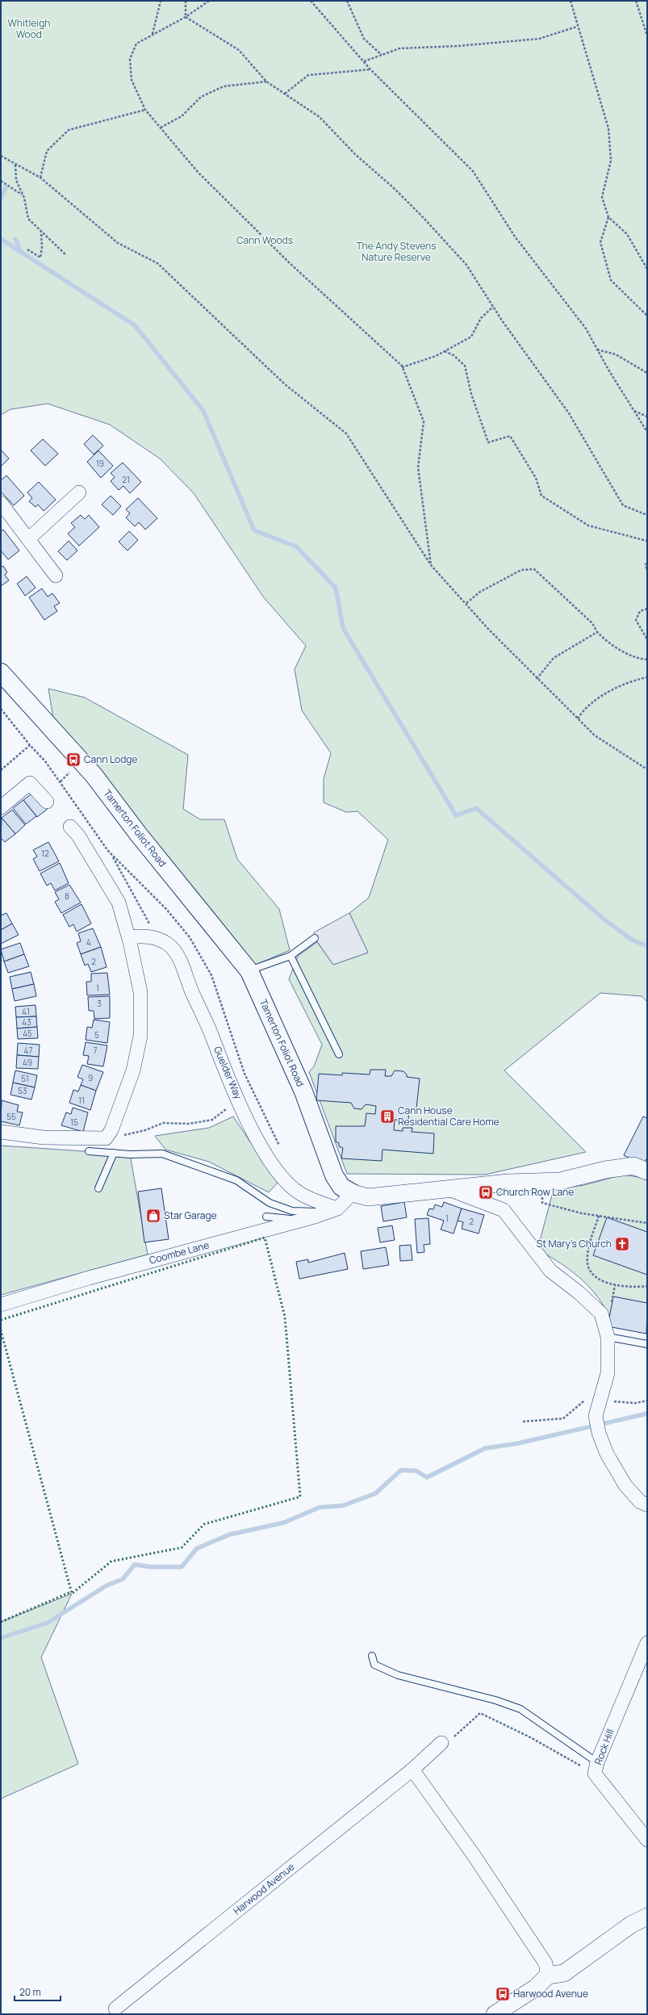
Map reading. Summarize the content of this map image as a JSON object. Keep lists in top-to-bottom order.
{
  "streets": {
    "main road": ["Tamerton Foliot Road"],
    "street": [
      "Guelder Way",
      "Coombe Lane",
      "Rock Hill",
      "Harwood Avenue"
    ]
  },
  "crossings": [
    ["Tamerton Foliot Road", "Coombe Lane"],
    ["Guelder Way", "Coombe Lane"]
  ],
  "parks": ["Whitleigh Wood", "Cann Woods", "The Andy Stevens Nature Reserve"],
  "places": {
    "bus stop": ["Cann Lodge", "Church Row Lane", "Harwood Avenue"],
    "building": ["Cann House Residential Care Home"],
    "shop": ["Star Garage"],
    "church": ["St Mary's Church"]
  },
  "house_numbers": [
    "19",
    "21",
    "12",
    "8",
    "4",
    "2",
    "1",
    "3",
    "41",
    "43",
    "45",
    "5",
    "47",
    "7",
    "49",
    "9",
    "51",
    "53",
    "11",
    "55",
    "15",
    "1",
    "2"
  ],
  "scale_bar": "20 m"
}
